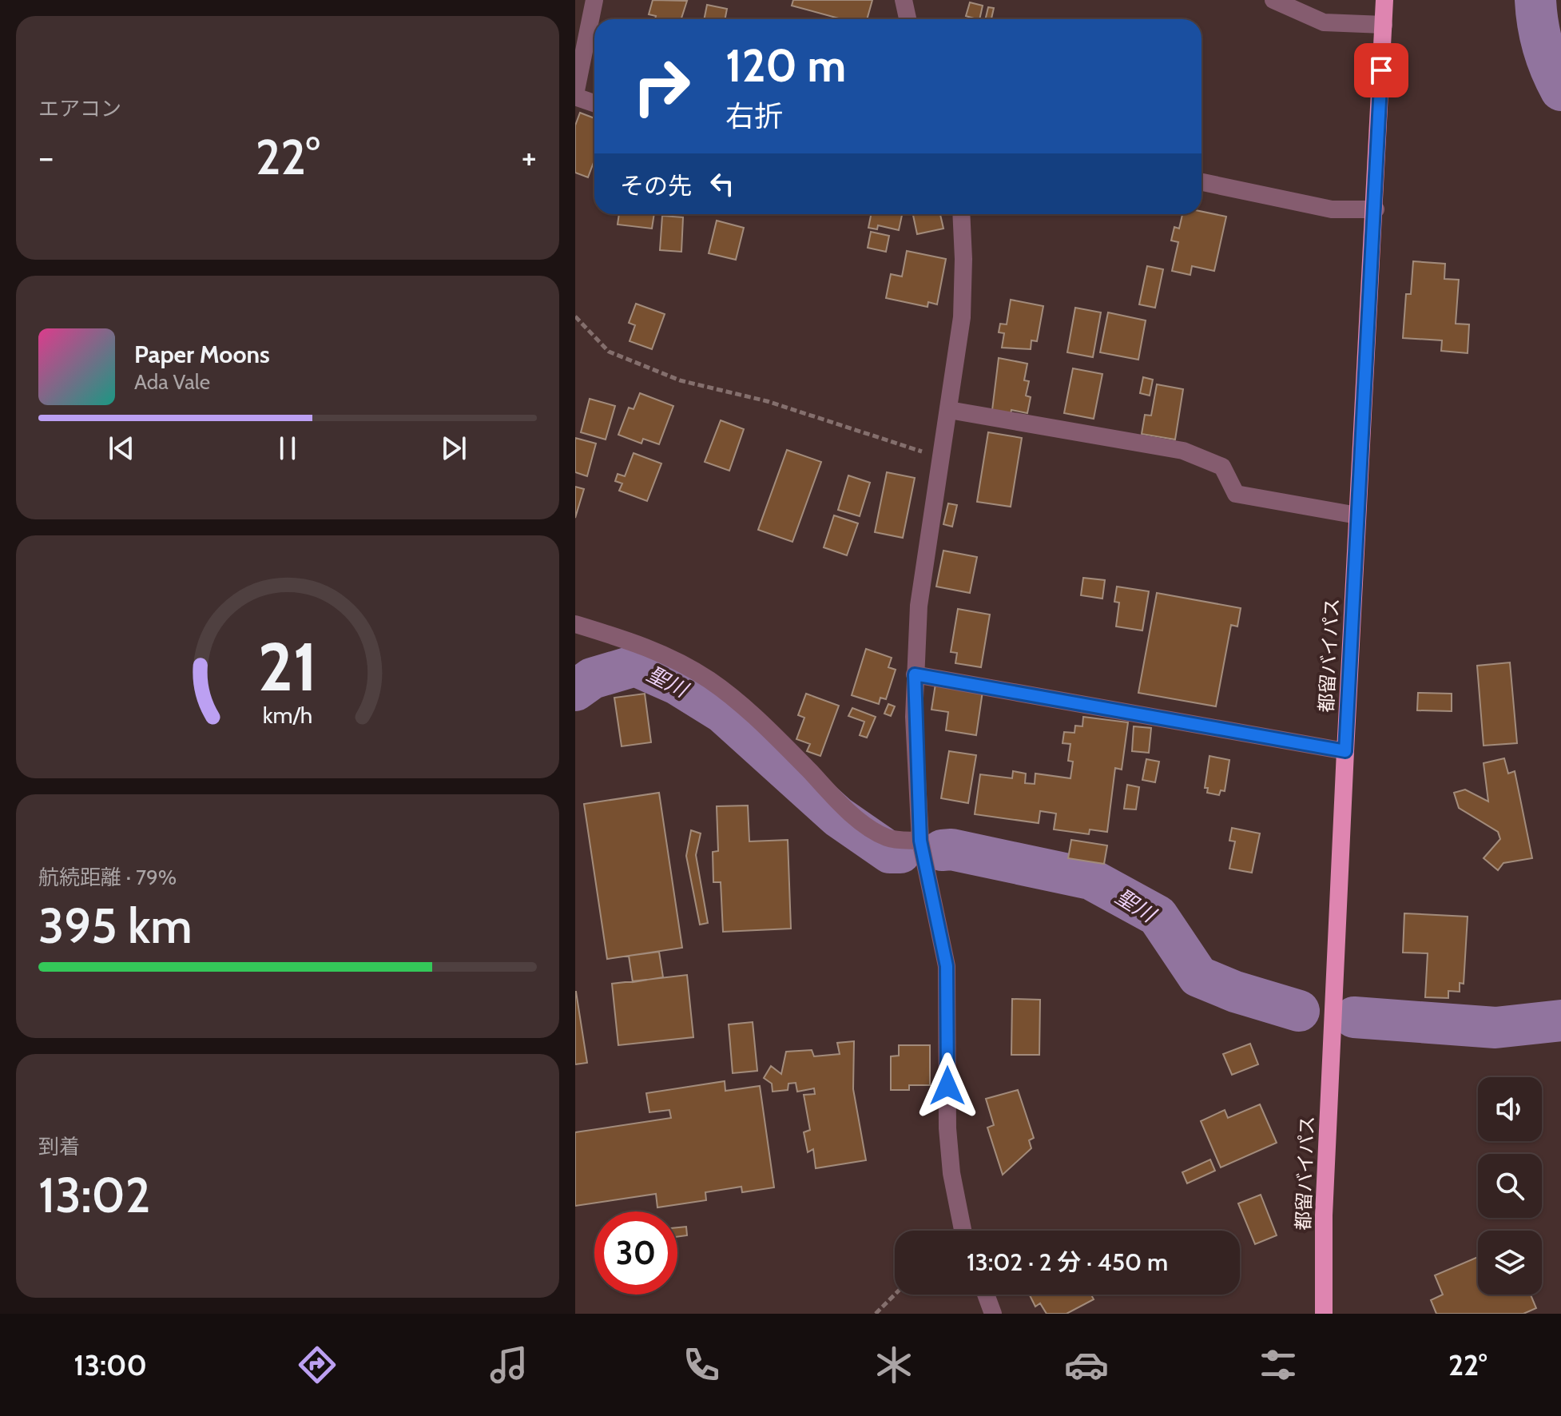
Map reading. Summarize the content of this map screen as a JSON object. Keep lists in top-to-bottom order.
{
  "streets": {
    "highway": ["都留バイパス"]
  },
  "water": ["聖川"],
  "page": {
    "tile": [
      "エアコン",
      ["航続距離 · 79%", "395 km"],
      ["到着", "13:02"]
    ],
    "turn": ["120 m", "右折"],
    "heat": ["−", "22°", "+"],
    "then": "その先",
    "song": ["Paper Moons", "Ada Vale"],
    "limit": "30",
    "trip": "13:02 · 2 分 · 450 m",
    "tabs": ["13:00", "22°"],
    "gauge": ["21", "km/h"]
  }
}
